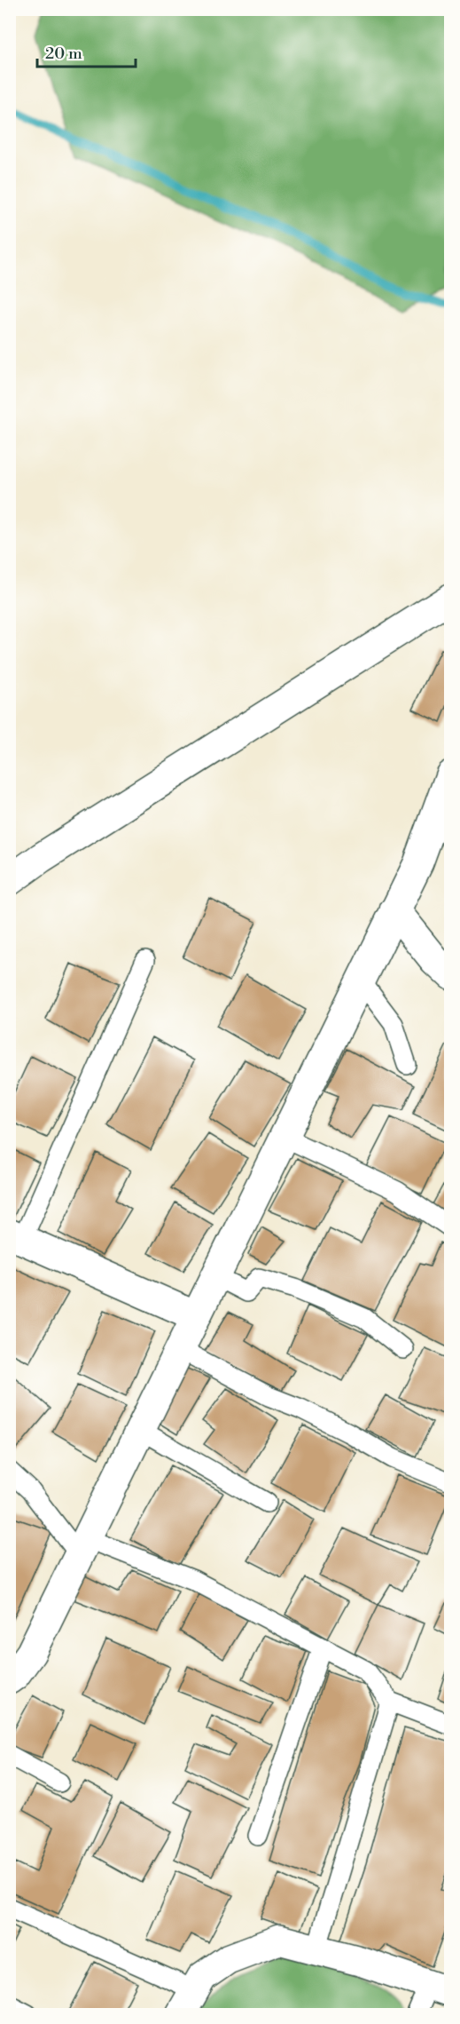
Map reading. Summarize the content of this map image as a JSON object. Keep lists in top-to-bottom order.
{
  "scale_bar": "20 m"
}
